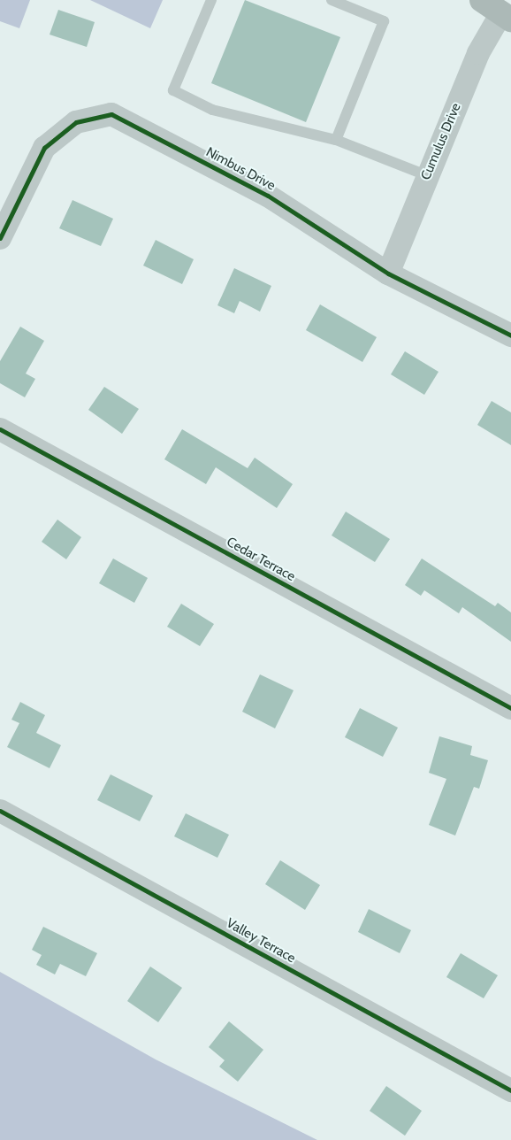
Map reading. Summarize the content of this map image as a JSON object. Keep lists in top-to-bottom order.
{
  "streets": {
    "street": [
      "Cumulus Drive",
      "Nimbus Drive",
      "Cedar Terrace",
      "Valley Terrace"
    ]
  },
  "crossings": [
    ["Cumulus Drive", "Nimbus Drive"]
  ]
}
